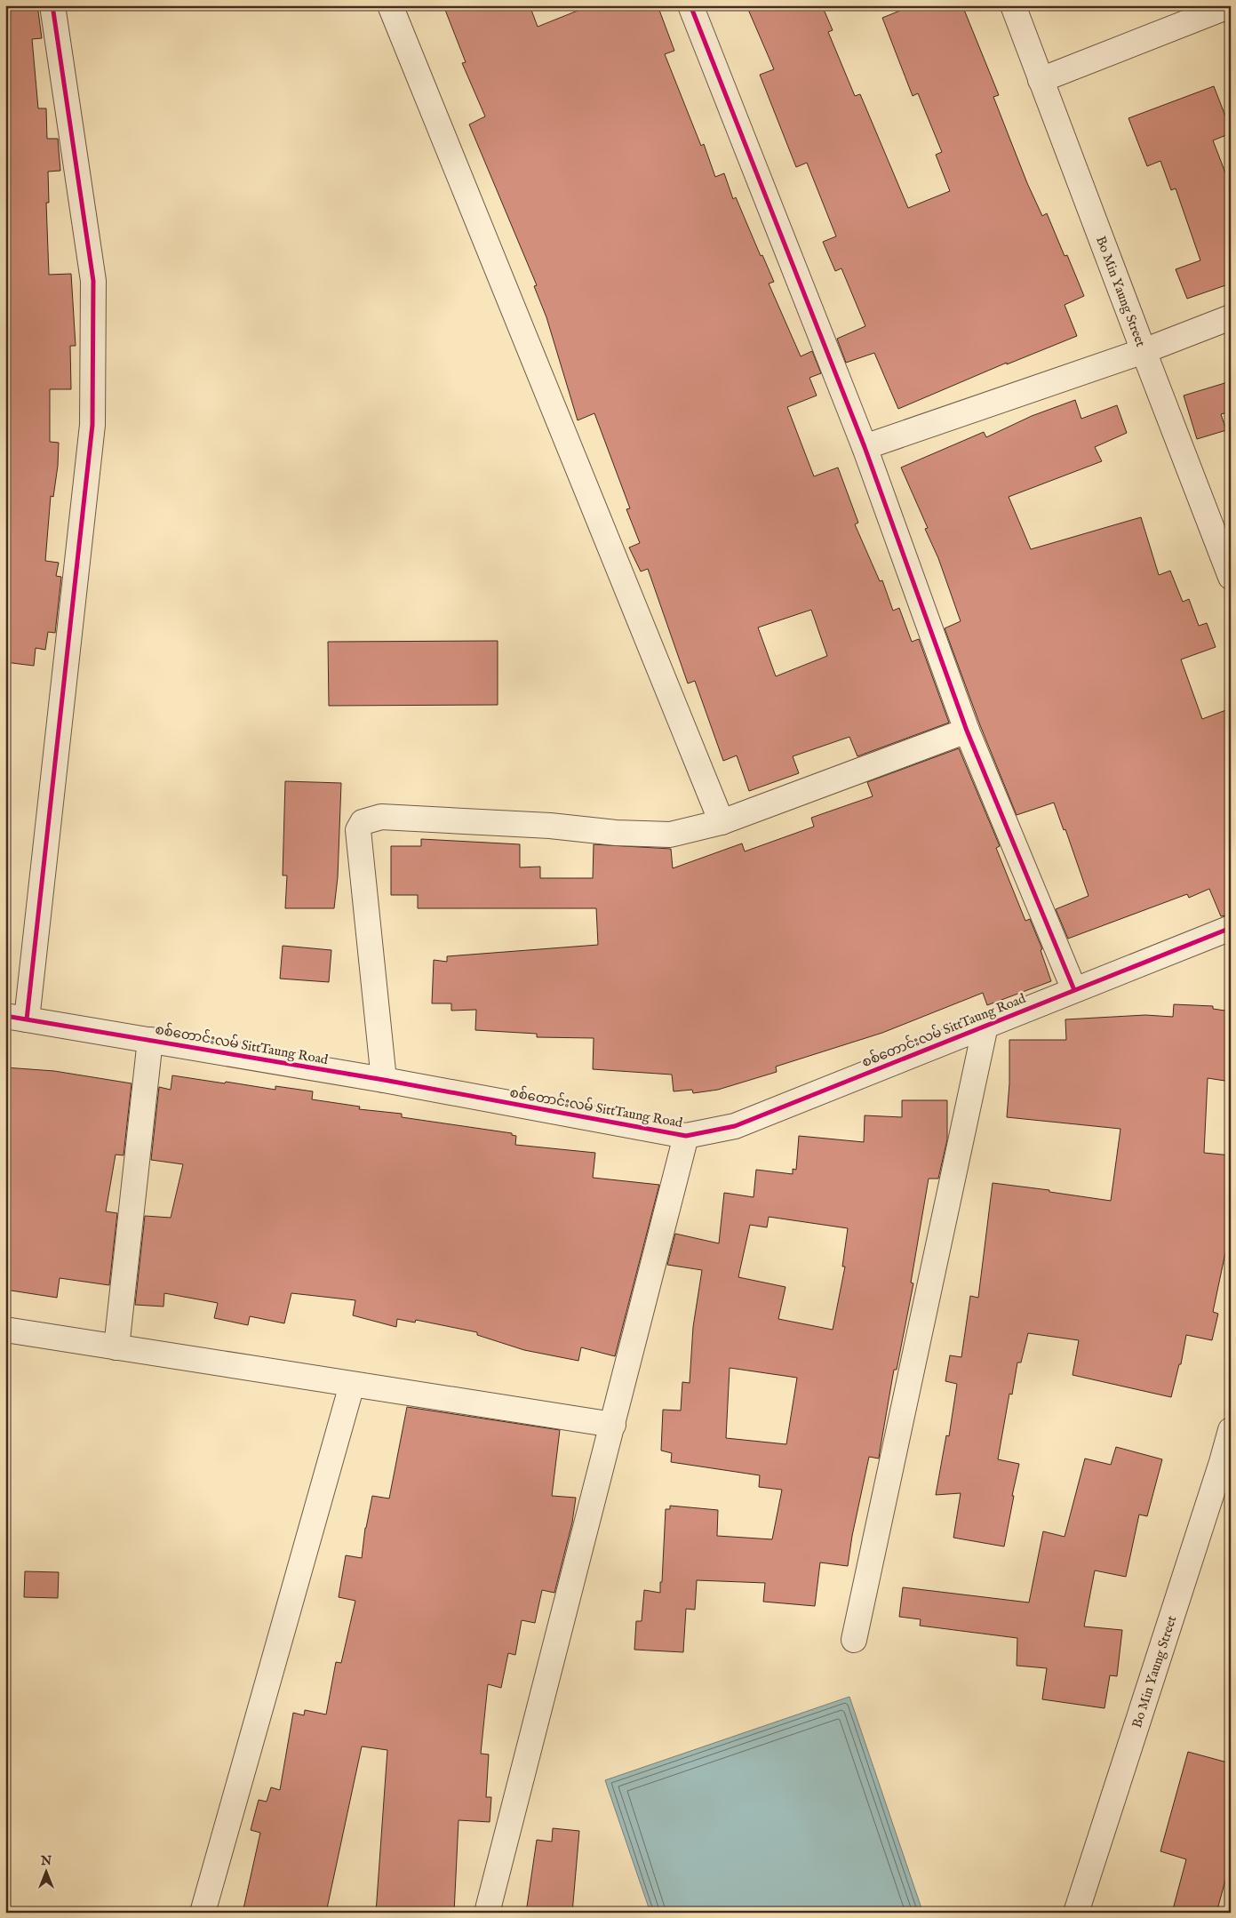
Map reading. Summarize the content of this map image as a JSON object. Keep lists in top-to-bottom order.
{
  "streets": {
    "street": ["Bo Min Yaung Street", "စစ်တောင်းလမ် SittTaung Road"]
  },
  "north": "top"
}
